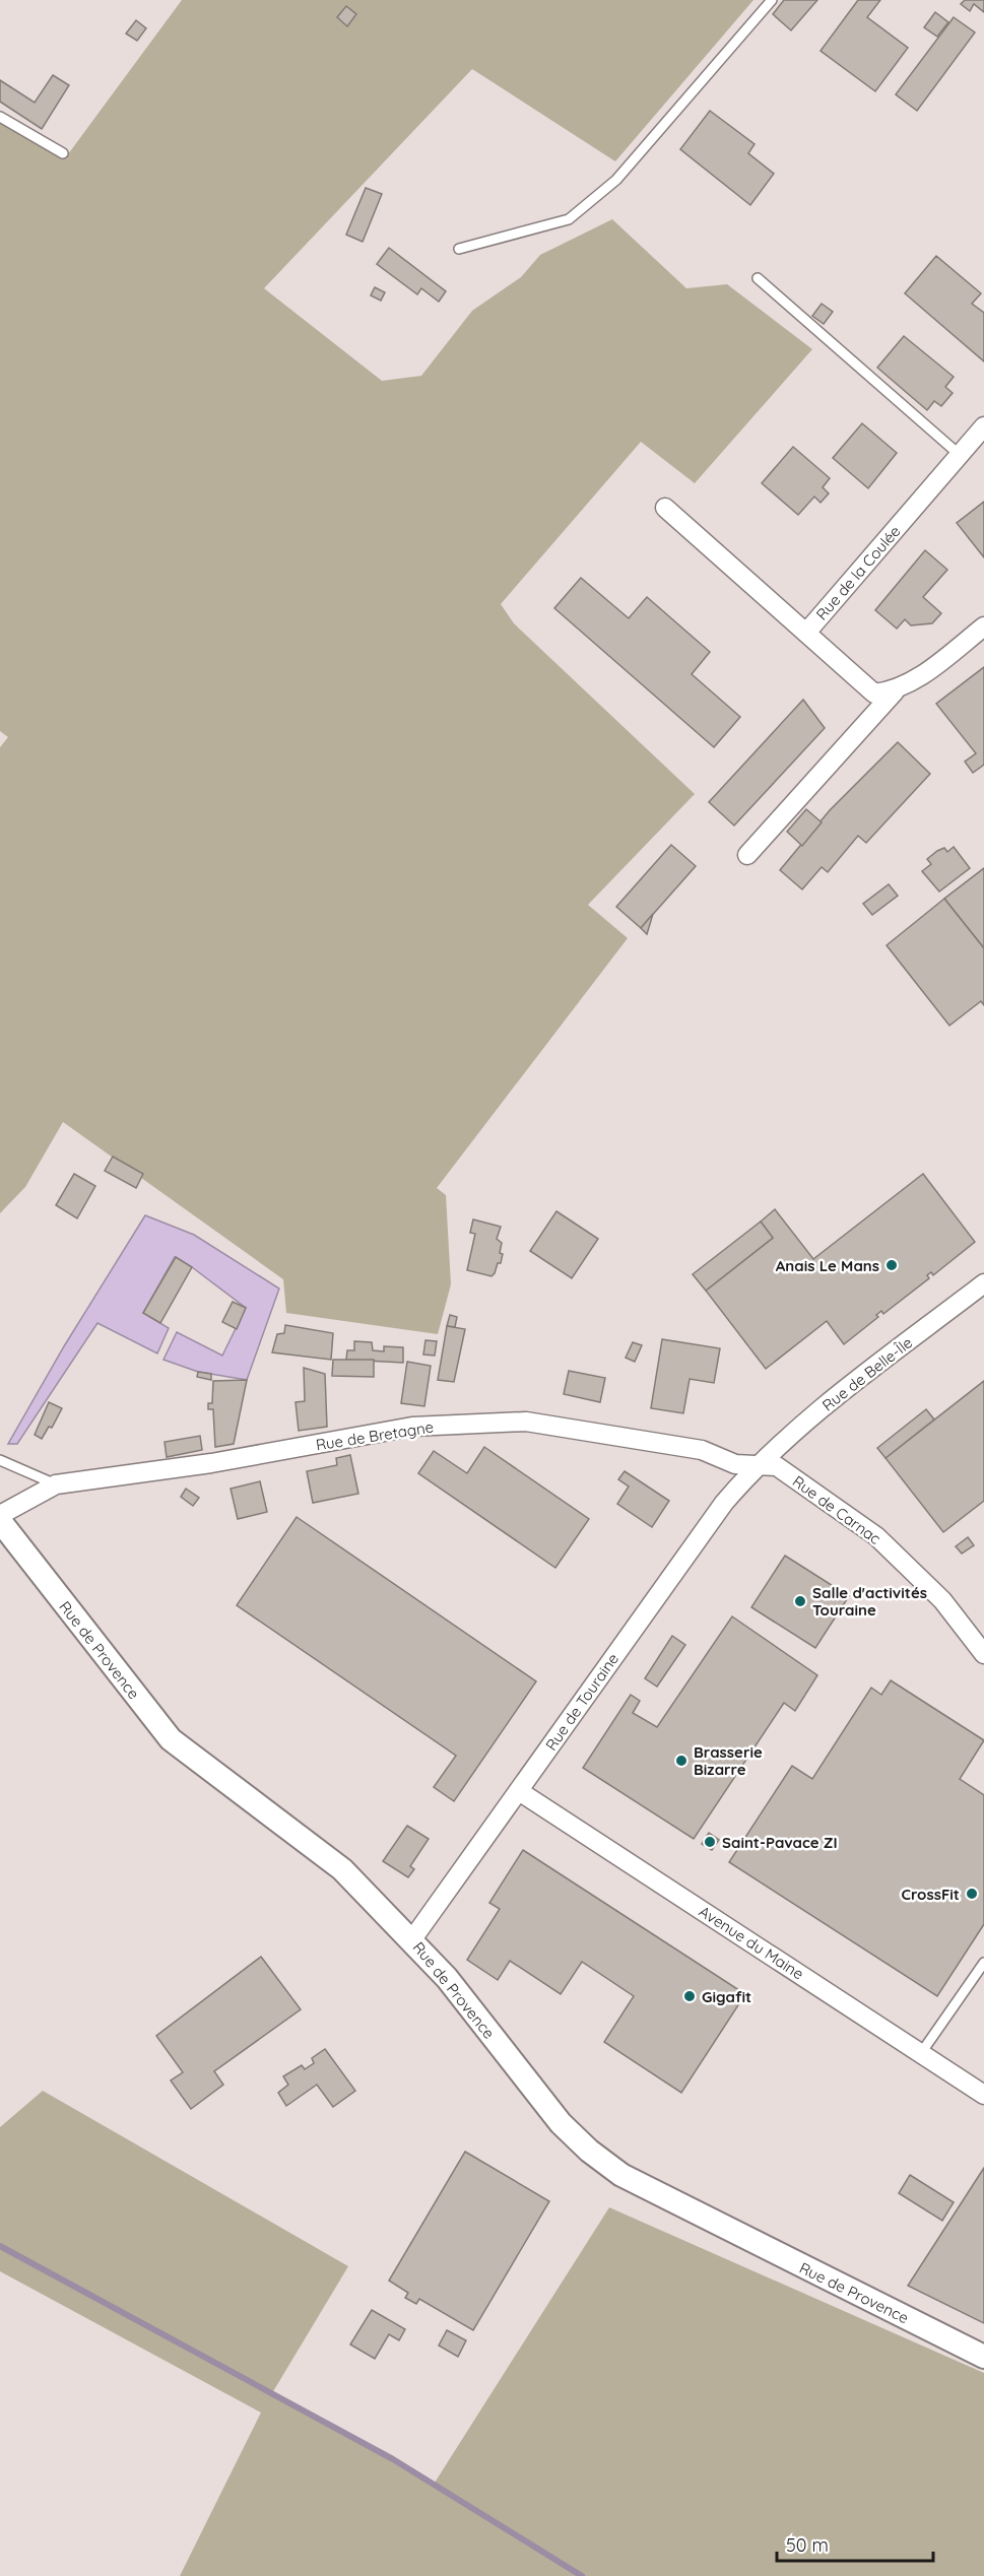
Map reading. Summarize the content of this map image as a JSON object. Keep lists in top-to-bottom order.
{
  "streets": {
    "street": [
      "Rue de la Coulée",
      "Rue de Belle-Île",
      "Rue de Bretagne",
      "Rue de Carnac",
      "Rue de Provence",
      "Rue de Touraine",
      "Avenue du Maine"
    ]
  },
  "crossings": [
    ["Rue de Belle-Île", "Rue de Bretagne"],
    ["Rue de Belle-Île", "Rue de Carnac"],
    ["Rue de Belle-Île", "Rue de Touraine"],
    ["Rue de Bretagne", "Rue de Carnac"],
    ["Rue de Bretagne", "Rue de Touraine"],
    ["Rue de Carnac", "Rue de Touraine"],
    ["Rue de Provence", "Rue de Touraine"],
    ["Rue de Touraine", "Avenue du Maine"]
  ],
  "places": [
    "Anais Le Mans",
    "Salle d'activités Touraine",
    "Brasserie Bizarre",
    "Saint-Pavace ZI",
    "CrossFit",
    "Gigafit"
  ],
  "scale_bar": "50 m"
}
